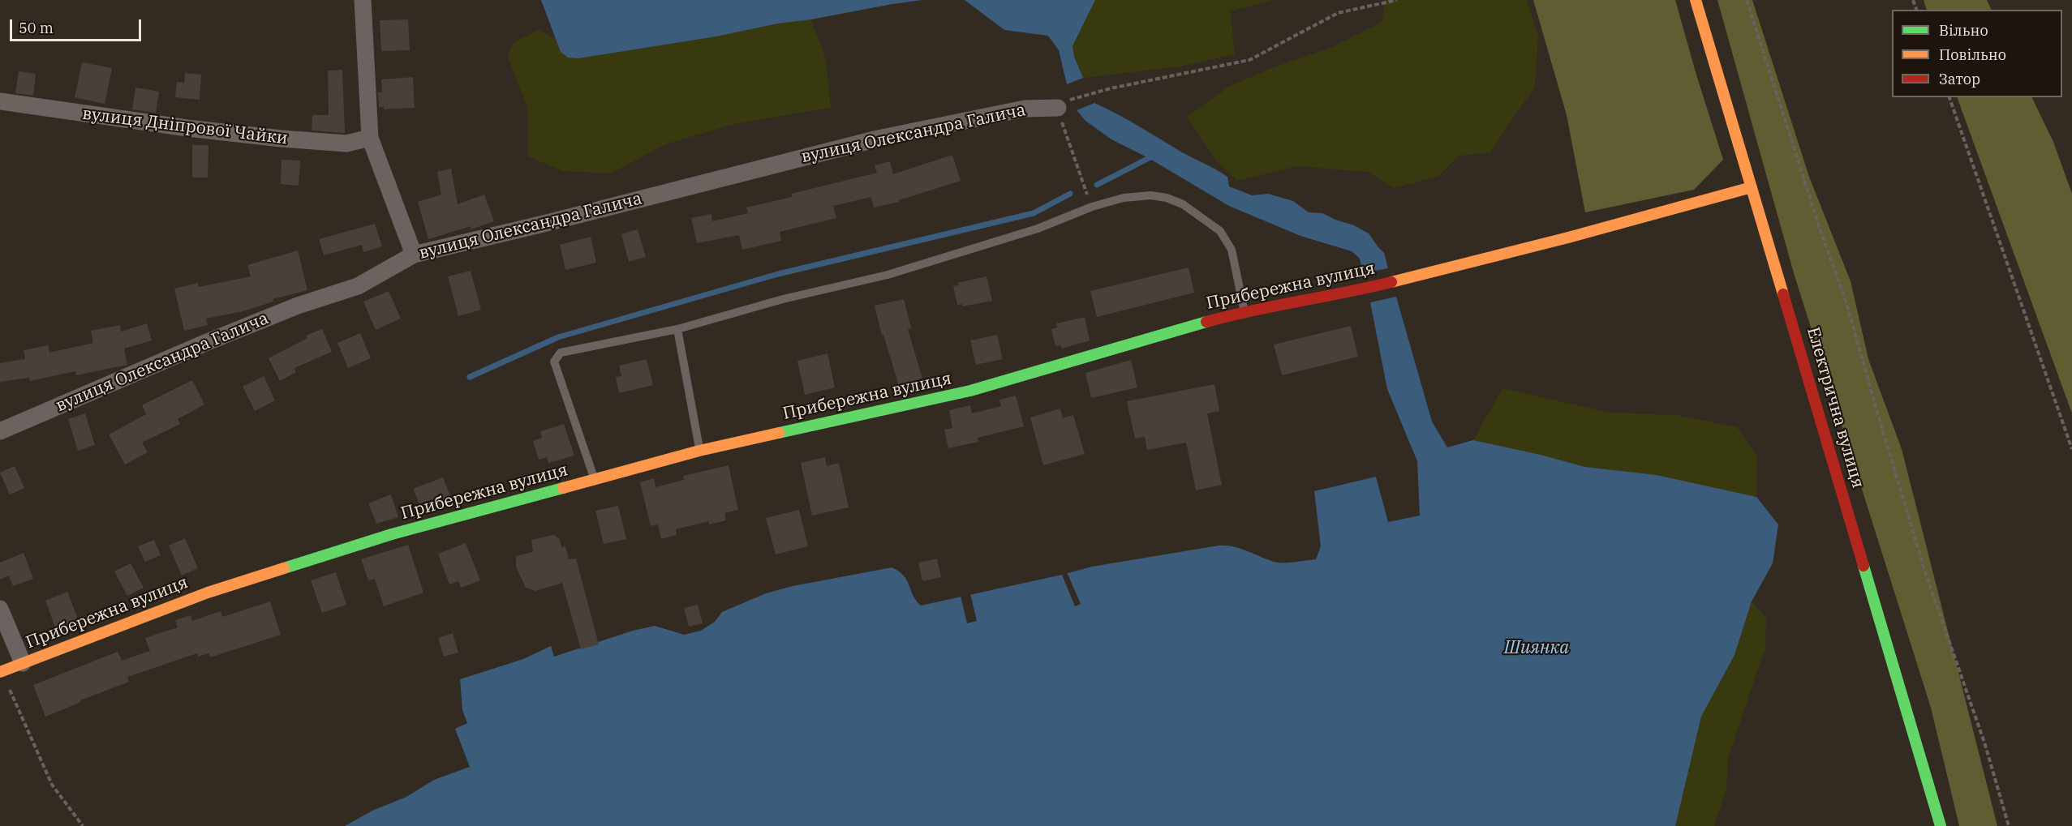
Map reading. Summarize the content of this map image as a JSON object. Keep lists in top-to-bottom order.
{
  "streets": {
    "street": [
      "вулиця Дніпрової Чайки",
      "вулиця Олександра Галича",
      "Прибережна вулиця",
      "Електрична вулиця"
    ]
  },
  "crossings": [
    ["Прибережна вулиця", "Електрична вулиця"]
  ],
  "water": ["Шиянка"],
  "legend": ["Вільно", "Повільно", "Затор"],
  "scale_bar": "50 m"
}
